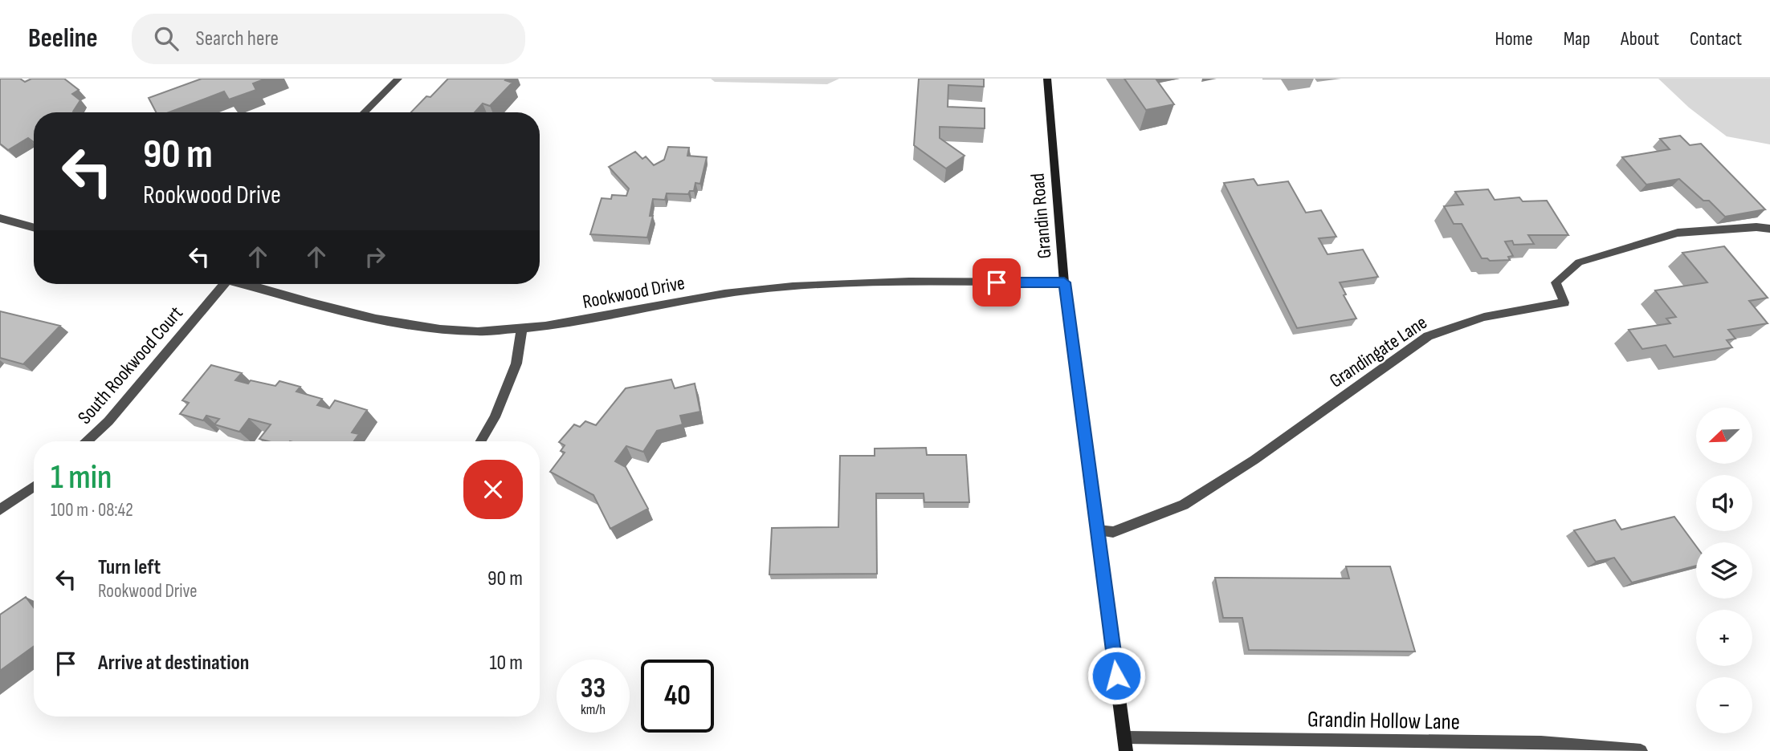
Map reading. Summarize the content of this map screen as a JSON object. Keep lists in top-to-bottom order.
{
  "streets": {
    "street": [
      "Grandin Road",
      "Rookwood Drive",
      "Grandingate Lane",
      "South Rookwood Court",
      "Grandin Hollow Lane"
    ]
  },
  "crossings": [
    ["Grandin Road", "Rookwood Drive"],
    ["Grandin Road", "Grandingate Lane"],
    ["Grandin Road", "Grandin Hollow Lane"]
  ],
  "north": "bottom left",
  "page": {
    "header": "Beeline",
    "search": "Search here",
    "nav": [
      "Home",
      "Map",
      "About",
      "Contact"
    ],
    "turn": ["90 m", "Rookwood Drive"],
    "map_buttons": ["+", "−"],
    "heading": ["1 min", "100 m · 08:42"],
    "list": [
      {
        "name": "Turn left",
        "note": "Rookwood Drive",
        "value": "90 m"
      },
      {
        "name": "Arrive at destination",
        "value": "10 m"
      }
    ],
    "speed": "33 km/h",
    "limit": "40"
  }
}
